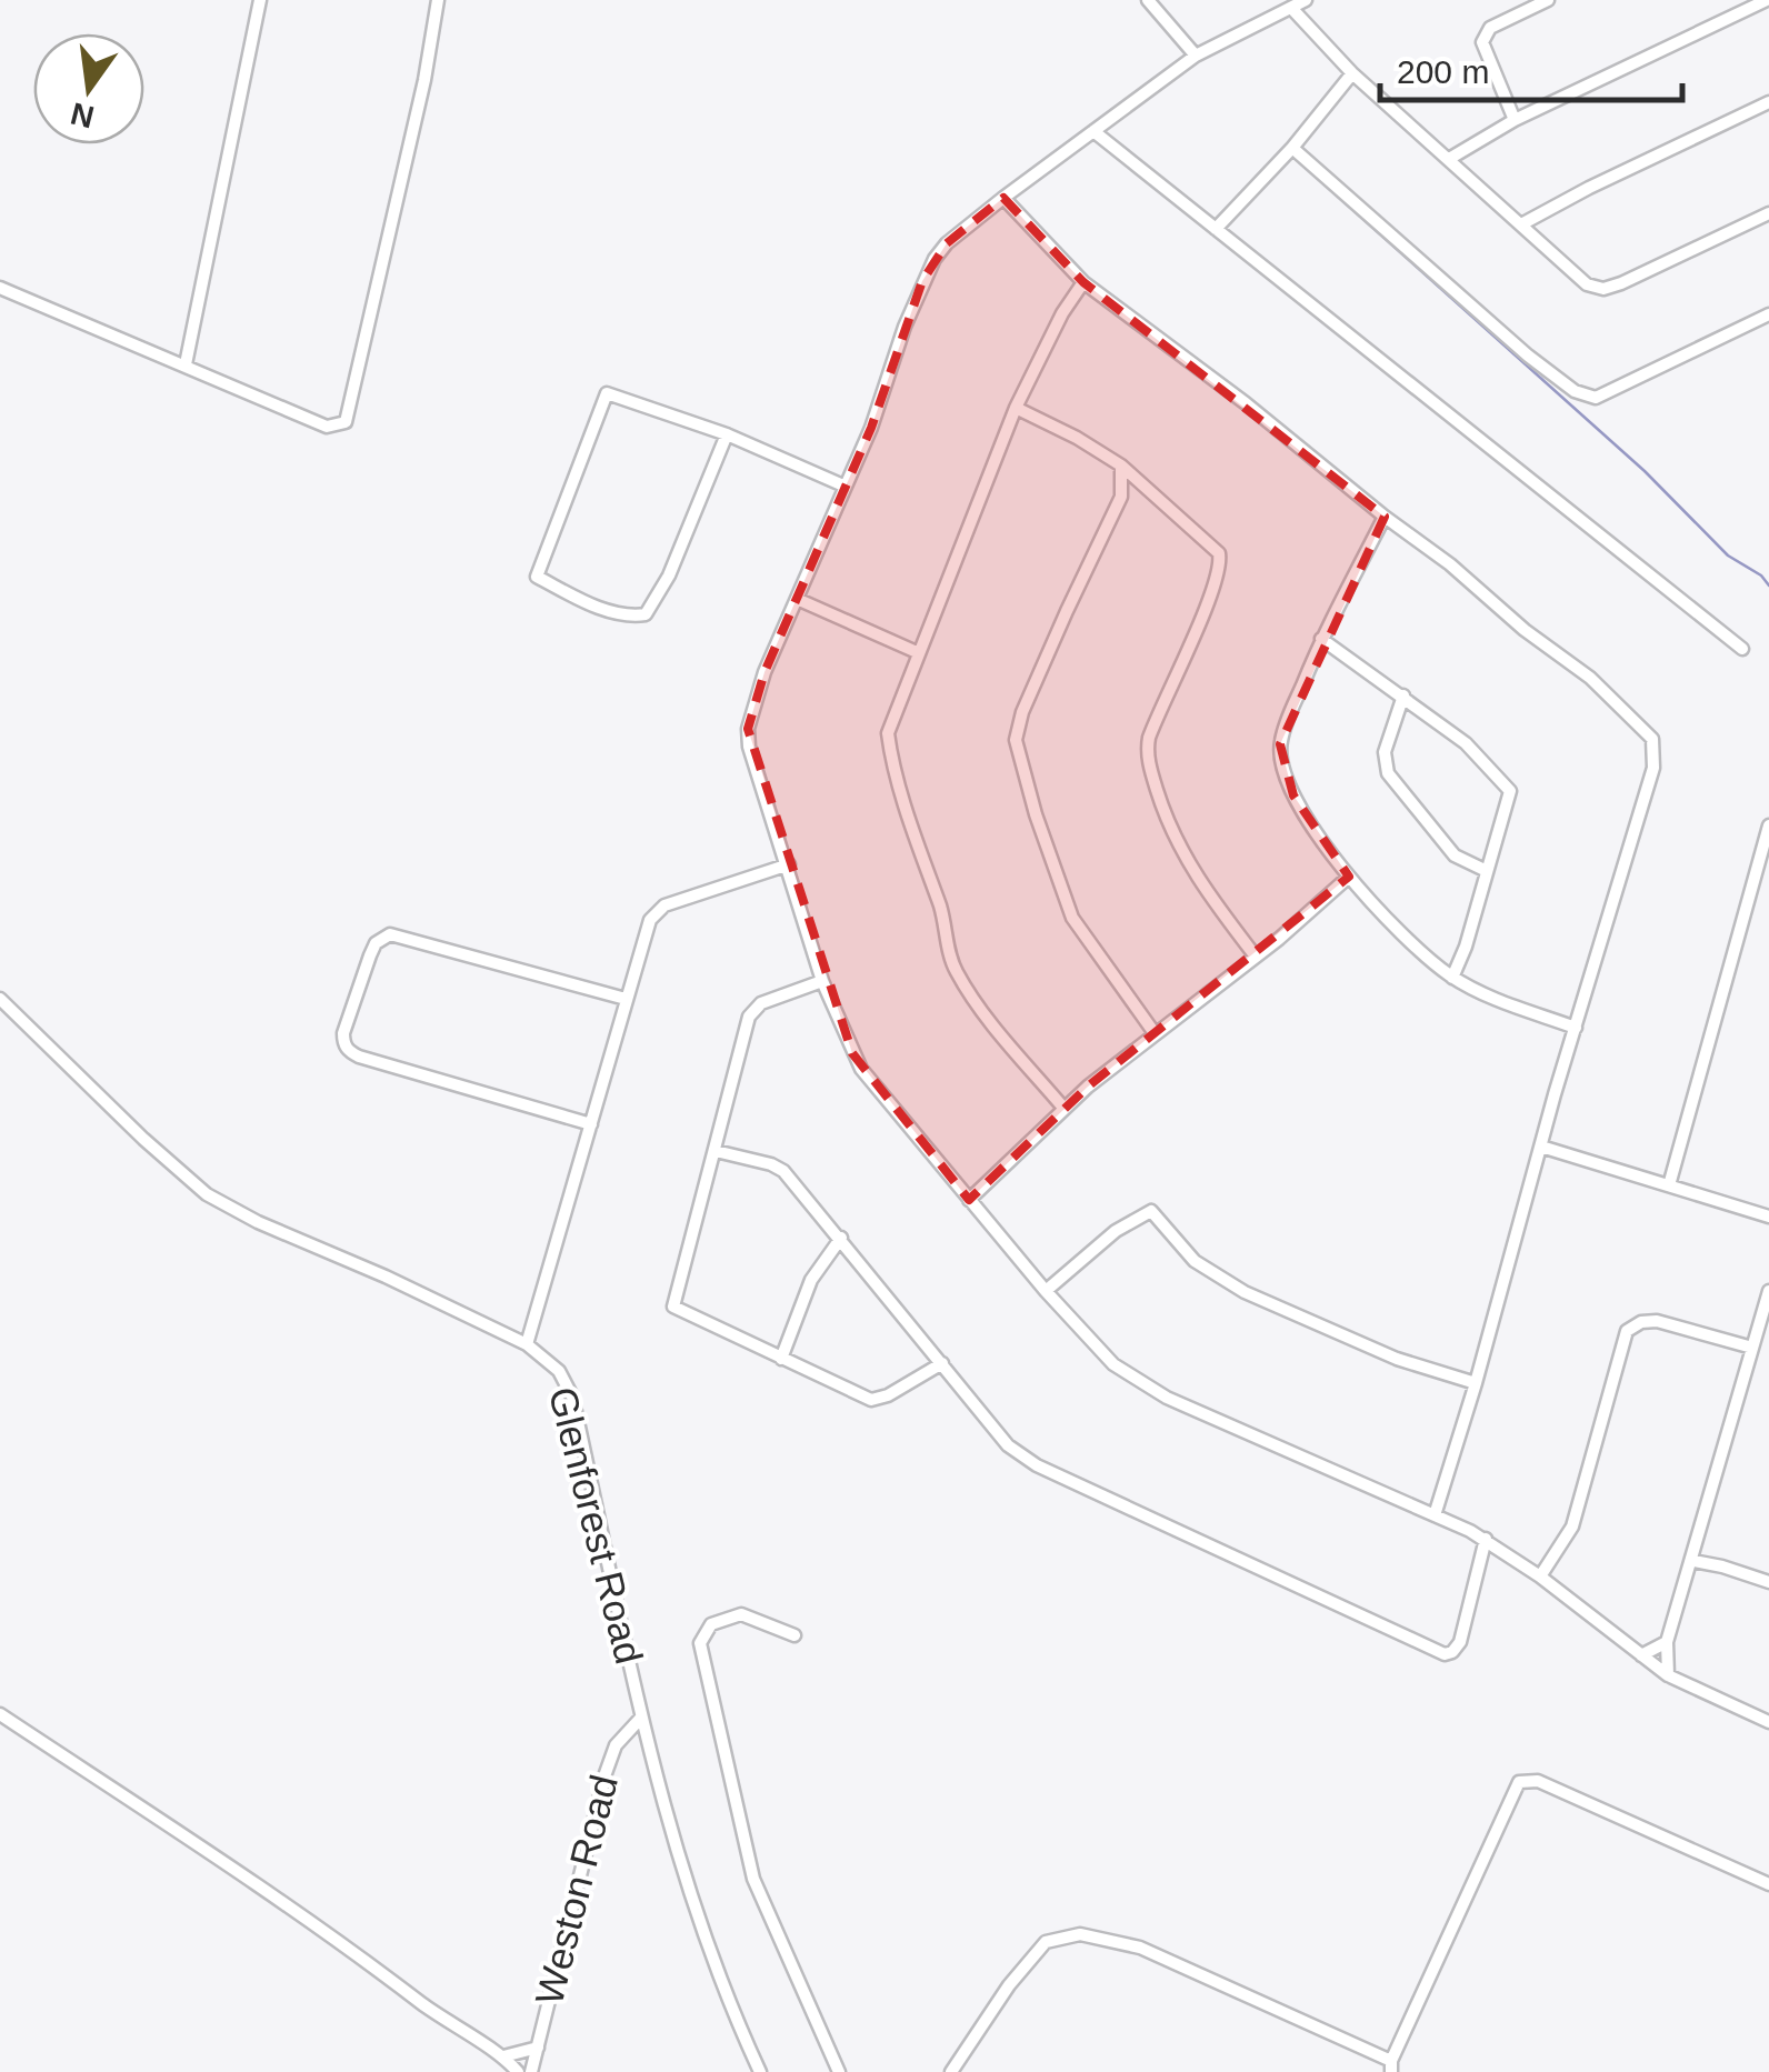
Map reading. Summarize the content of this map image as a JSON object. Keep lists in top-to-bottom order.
{
  "streets": {
    "street": ["Glenforest Road", "Weston Road"]
  },
  "crossings": [
    ["Glenforest Road", "Weston Road"]
  ],
  "scale_bar": "200 m",
  "north": "bottom"
}
